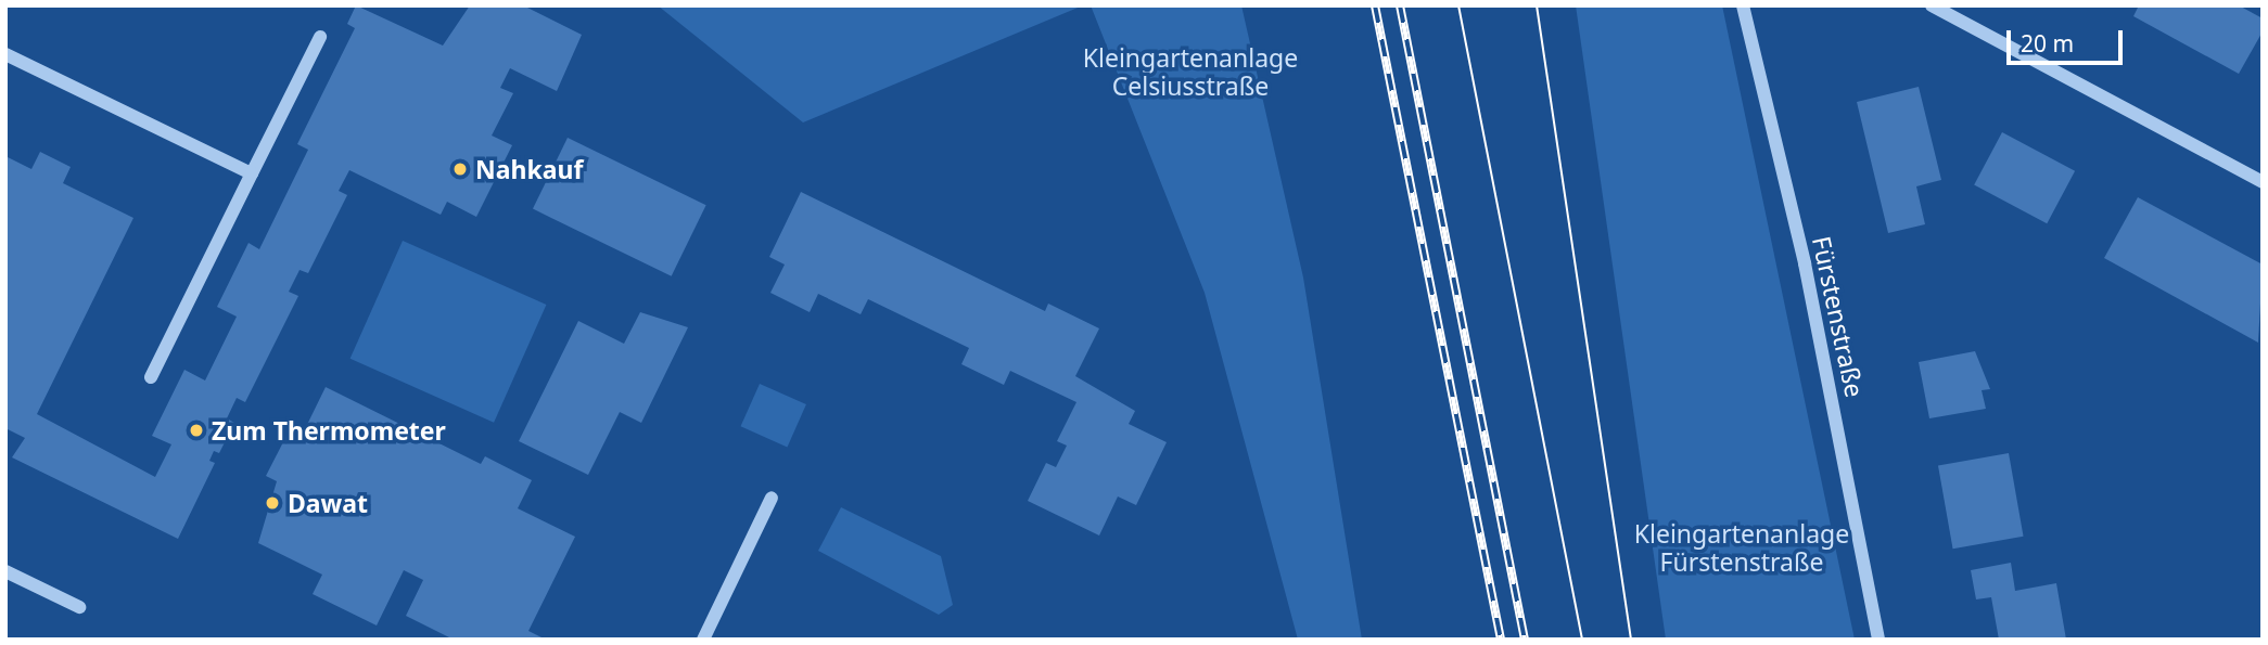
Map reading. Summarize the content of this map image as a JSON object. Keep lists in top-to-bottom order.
{
  "streets": {
    "street": ["Fürstenstraße"]
  },
  "parks": ["Kleingartenanlage Celsiusstraße", "Kleingartenanlage Fürstenstraße"],
  "places": ["Nahkauf", "Zum Thermometer", "Dawat"],
  "scale_bar": "20 m"
}
